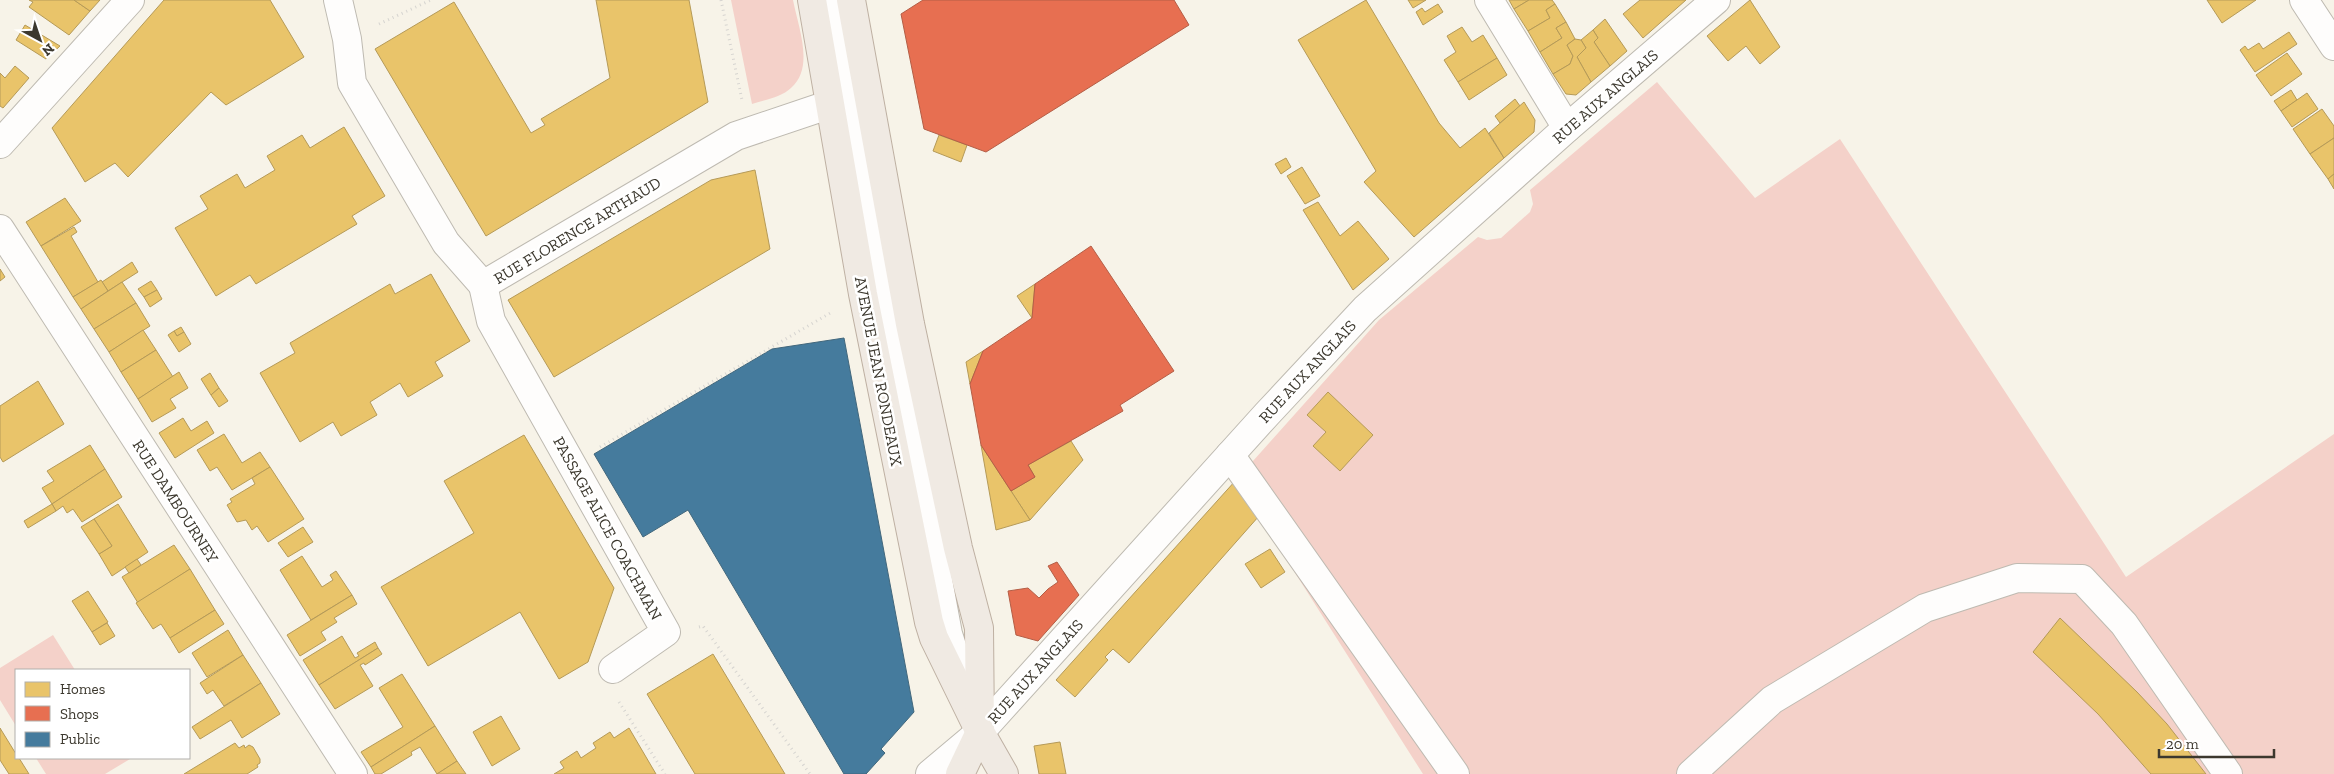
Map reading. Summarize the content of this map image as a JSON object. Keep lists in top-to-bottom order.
{
  "streets": {
    "main road": ["AVENUE JEAN RONDEAUX"],
    "street": [
      "RUE AUX ANGLAIS",
      "RUE FLORENCE ARTHAUD",
      "RUE DAMBOURNEY",
      "PASSAGE ALICE COACHMAN"
    ]
  },
  "crossings": [
    ["RUE AUX ANGLAIS", "AVENUE JEAN RONDEAUX"],
    ["RUE FLORENCE ARTHAUD", "AVENUE JEAN RONDEAUX"],
    ["RUE FLORENCE ARTHAUD", "PASSAGE ALICE COACHMAN"]
  ],
  "legend": ["Homes", "Shops", "Public"],
  "scale_bar": "20 m",
  "north": "bottom right"
}
